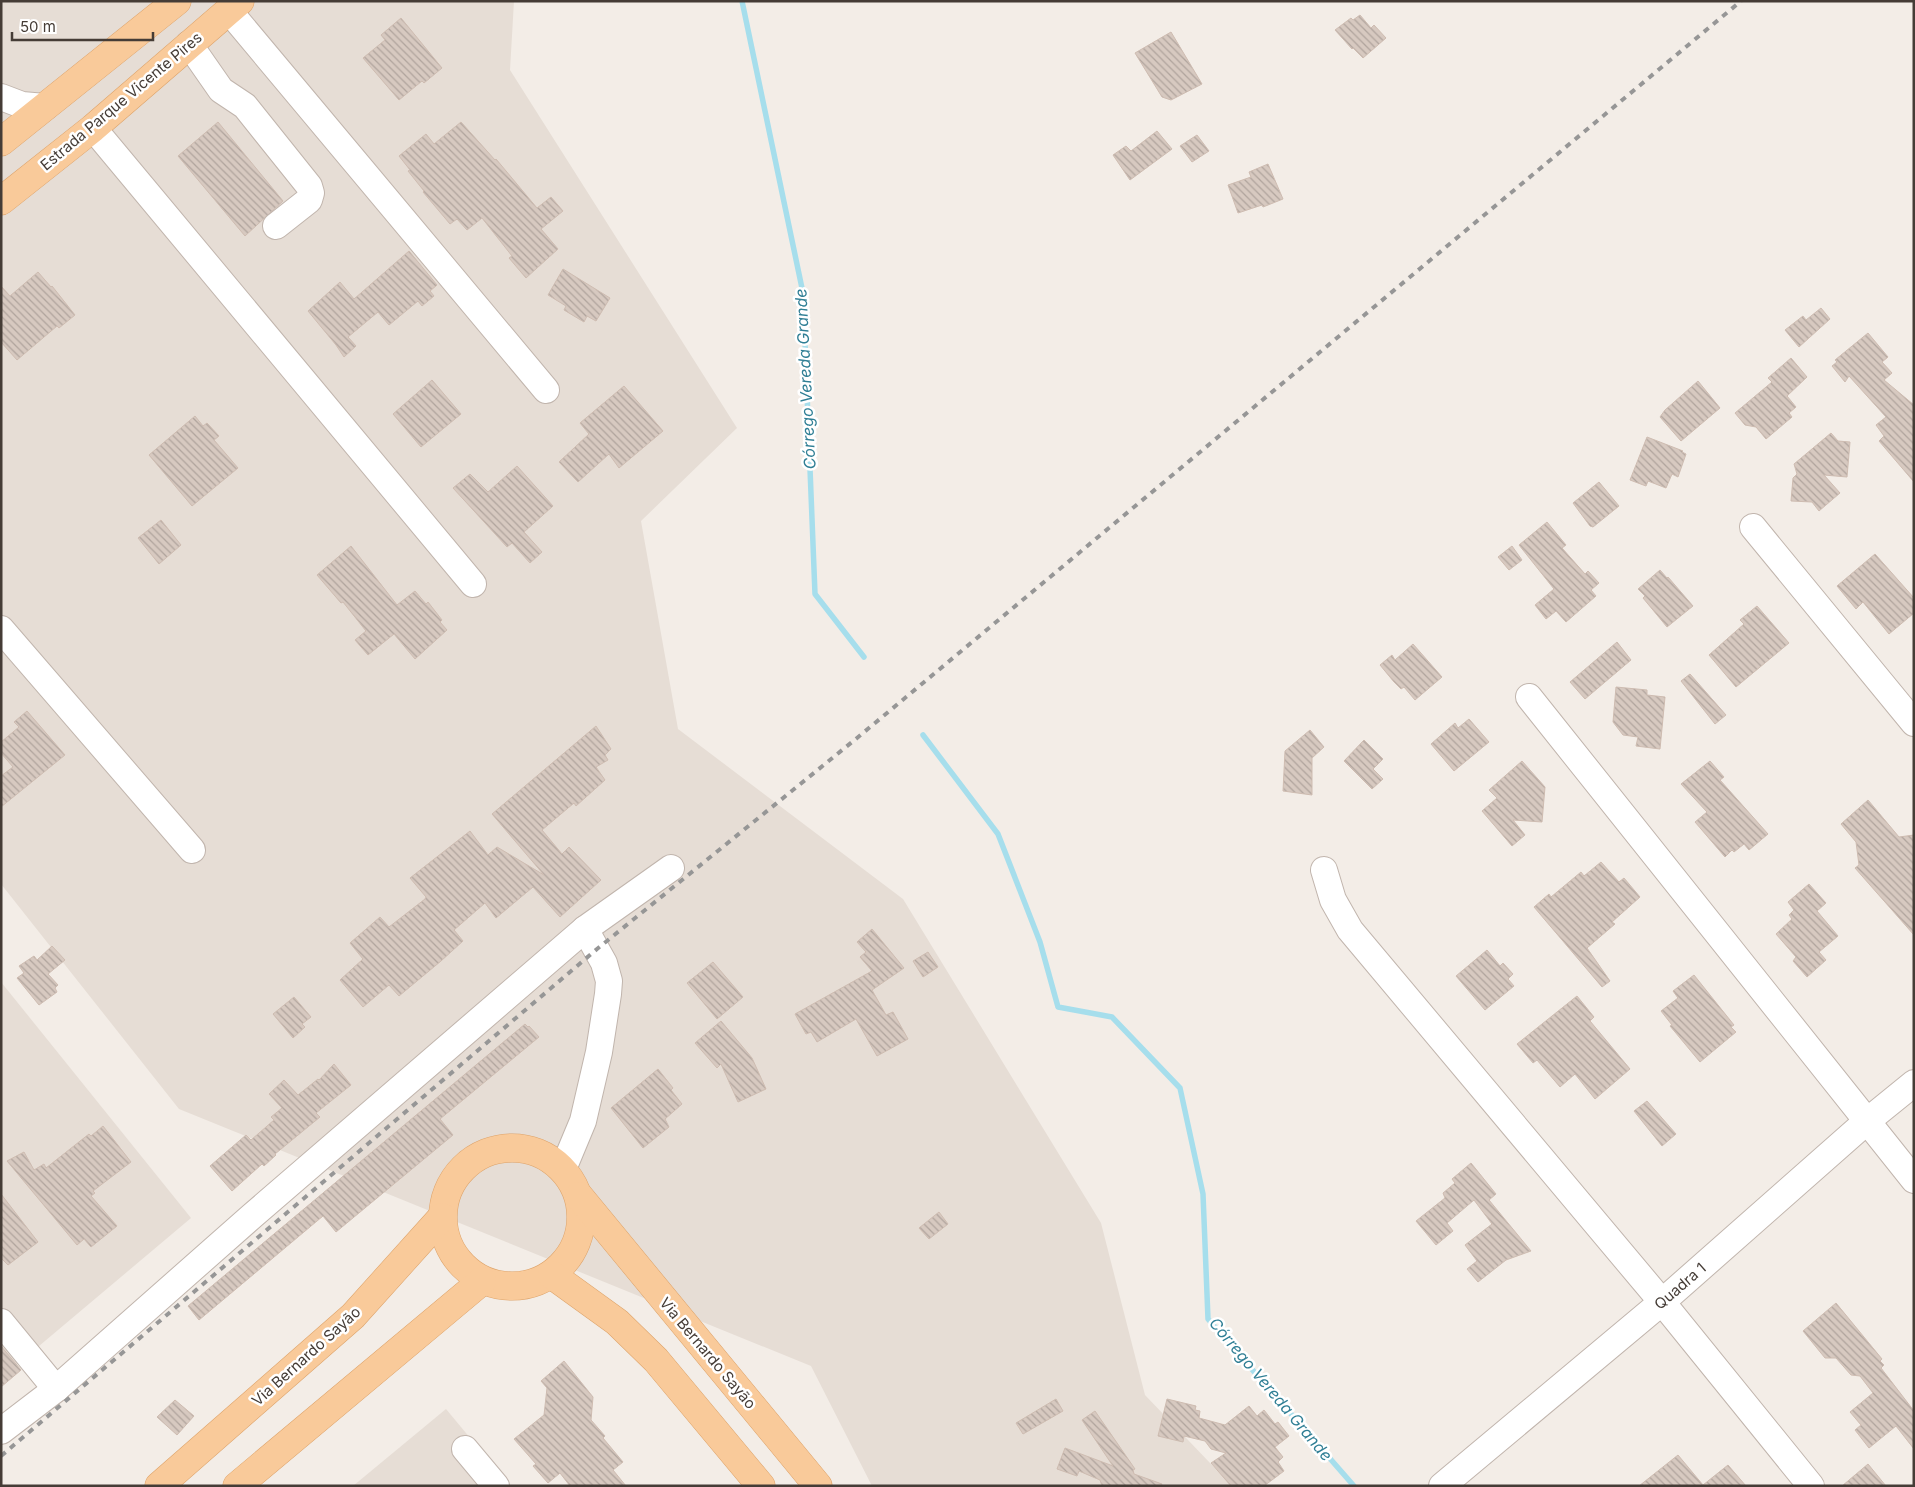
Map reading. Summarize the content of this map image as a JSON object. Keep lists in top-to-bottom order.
{
  "streets": {
    "main road": ["Estrada Parque Vicente Pires", "Via Bernardo Sayão"],
    "street": ["Quadra 1"]
  },
  "water": ["Córrego Vereda Grande"],
  "scale_bar": "50 m"
}
